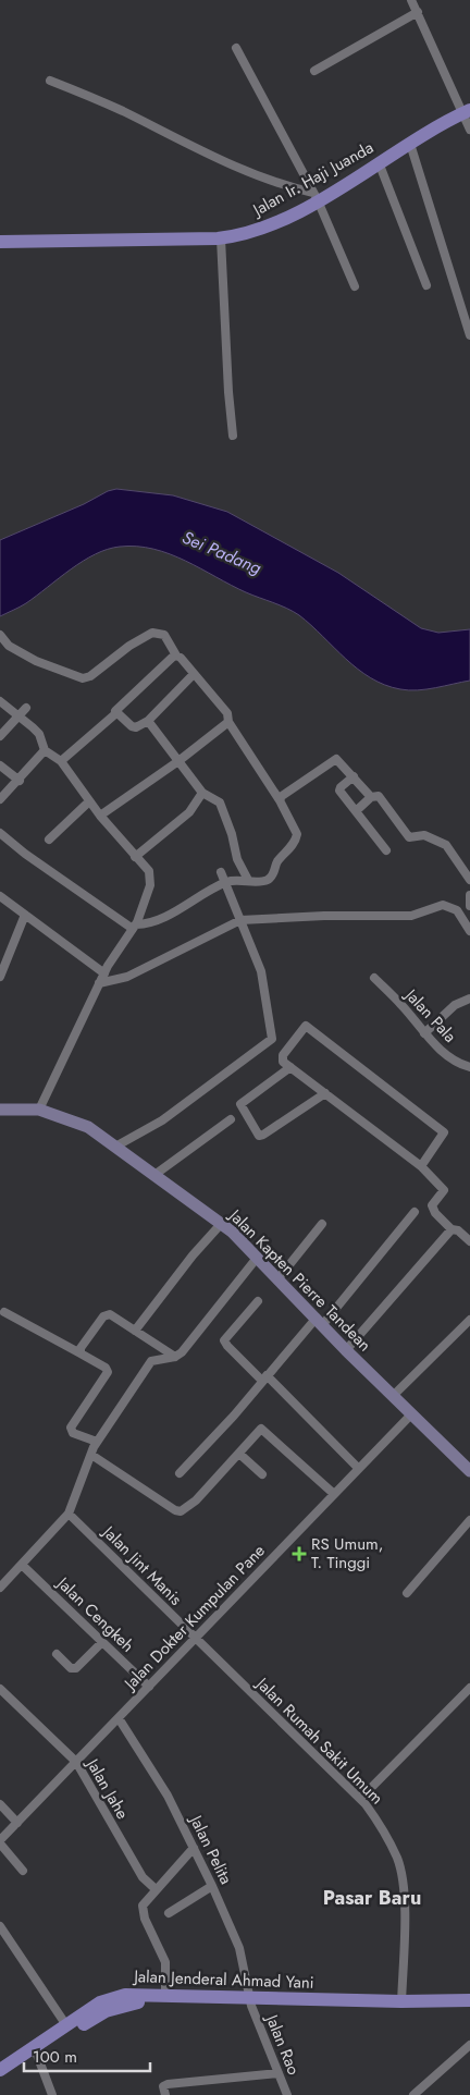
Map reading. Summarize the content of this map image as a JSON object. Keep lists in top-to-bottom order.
{
  "streets": {
    "main road": ["Jalan Ir. Haji Juanda", "Jalan Kapten Pierre Tandean", "Jalan Jenderal Ahmad Yani"],
    "street": [
      "Jalan Pala",
      "Jalan Jint Manis",
      "Jalan Cengkeh",
      "Jalan Dokter Kumpulan Pane",
      "Jalan Rumah Sakit Umum",
      "Jalan Jahe",
      "Jalan Pelita",
      "Jalan Rao"
    ]
  },
  "crossings": [
    ["Jalan Kapten Pierre Tandean", "Jalan Dokter Kumpulan Pane"],
    ["Jalan Jint Manis", "Jalan Dokter Kumpulan Pane"],
    ["Jalan Jint Manis", "Jalan Rumah Sakit Umum"],
    ["Jalan Cengkeh", "Jalan Dokter Kumpulan Pane"],
    ["Jalan Dokter Kumpulan Pane", "Jalan Rumah Sakit Umum"],
    ["Jalan Dokter Kumpulan Pane", "Jalan Jahe"],
    ["Jalan Dokter Kumpulan Pane", "Jalan Pelita"],
    ["Jalan Rumah Sakit Umum", "Jalan Jenderal Ahmad Yani"],
    ["Jalan Pelita", "Jalan Jenderal Ahmad Yani"],
    ["Jalan Pelita", "Jalan Rao"],
    ["Jalan Jenderal Ahmad Yani", "Jalan Rao"]
  ],
  "districts": ["Pasar Baru"],
  "water": ["Sei Padang"],
  "places": {
    "health": ["RS Umum, T. Tinggi"]
  },
  "scale_bar": "100 m"
}
